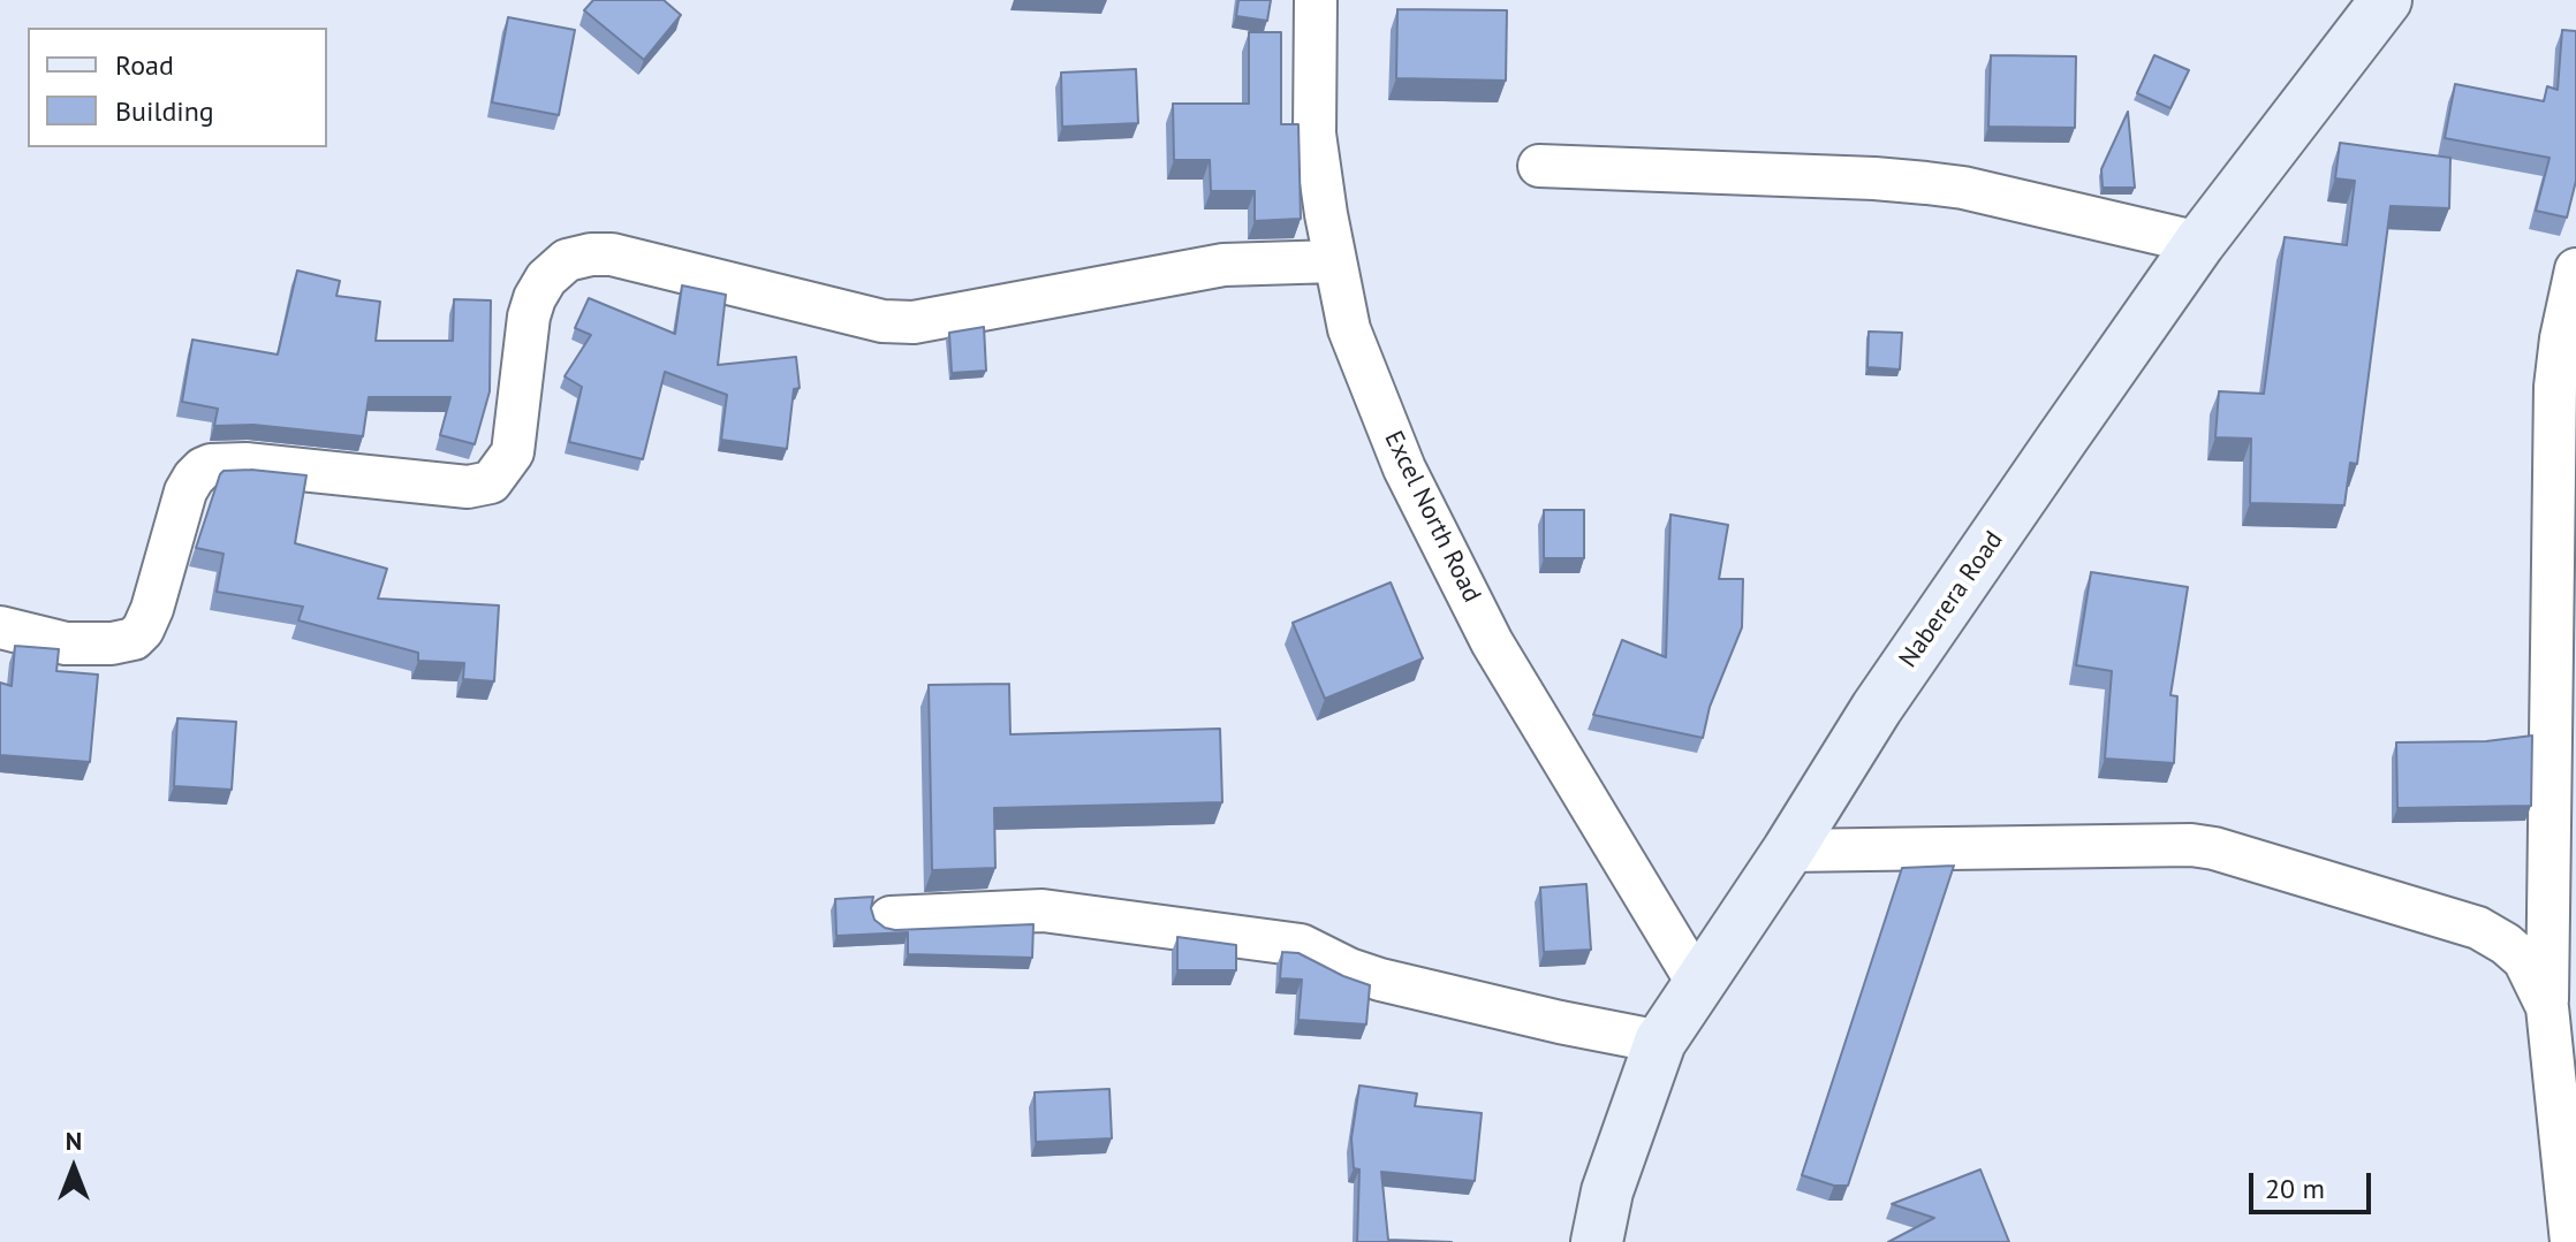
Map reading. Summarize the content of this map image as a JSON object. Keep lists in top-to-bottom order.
{
  "streets": {
    "street": ["Excel North Road", "Naberera Road"]
  },
  "crossings": [
    ["Excel North Road", "Naberera Road"]
  ],
  "legend": ["Road", "Building"],
  "scale_bar": "20 m",
  "north": "top"
}
